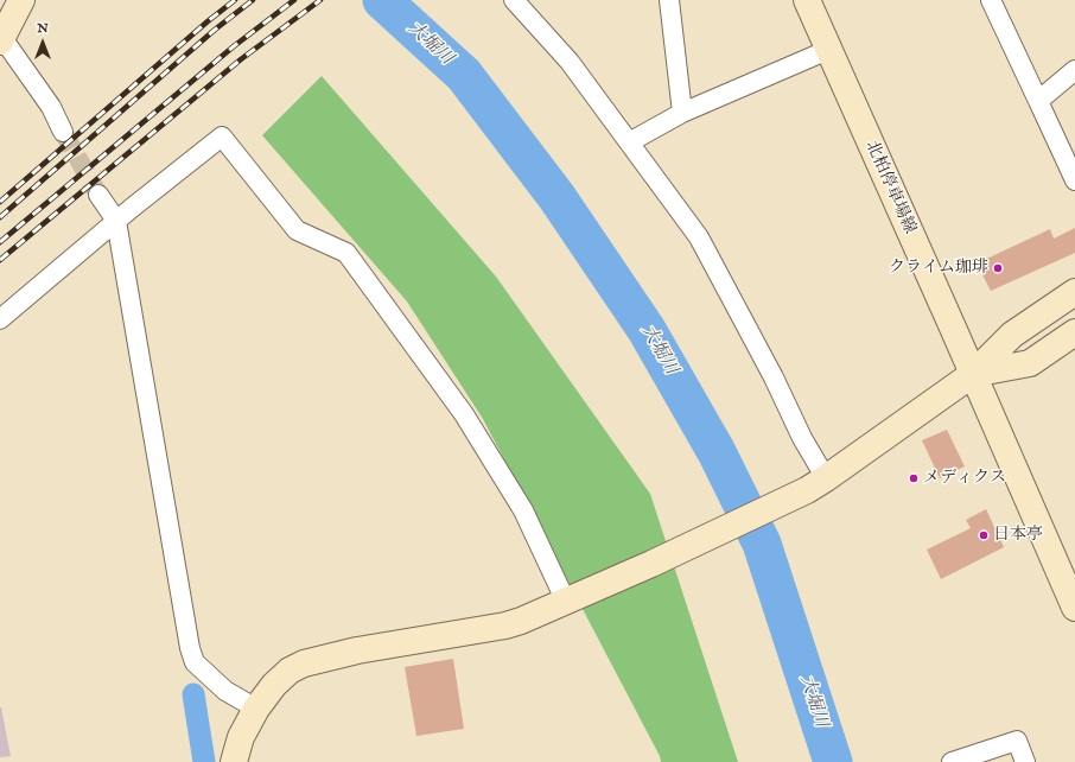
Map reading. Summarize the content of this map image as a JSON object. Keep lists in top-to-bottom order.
{
  "streets": {
    "street": ["北柏停車場線"]
  },
  "water": ["大堀川"],
  "places": ["クライム珈琲", "メディクス", "日本亭"],
  "north": "top"
}
